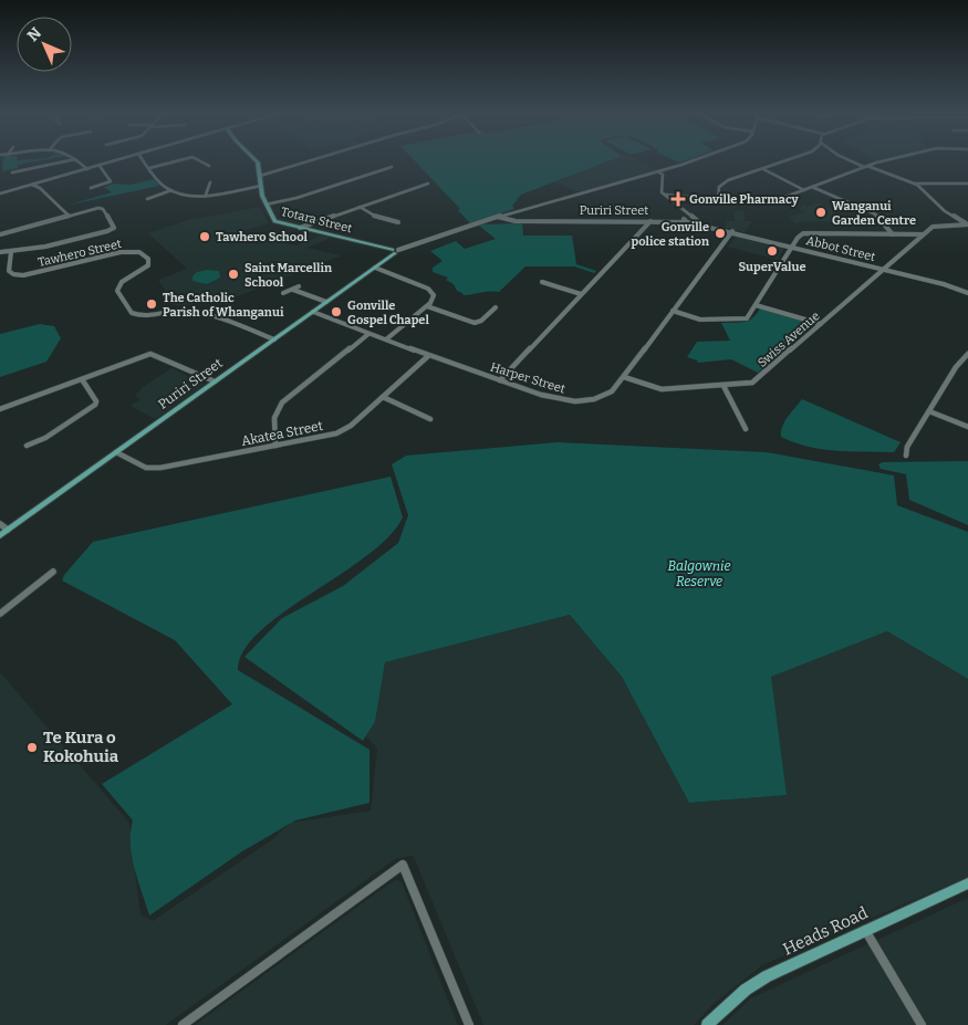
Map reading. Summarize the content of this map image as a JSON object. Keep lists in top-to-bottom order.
{
  "streets": {
    "main road": ["Puriri Street", "Totara Street", "Heads Road"],
    "street": [
      "Abbot Street",
      "Tawhero Street",
      "Swiss Avenue",
      "Harper Street",
      "Akatea Street"
    ]
  },
  "crossings": [
    ["Puriri Street", "Totara Street"],
    ["Puriri Street", "Abbot Street"],
    ["Puriri Street", "Tawhero Street"],
    ["Puriri Street", "Harper Street"],
    ["Puriri Street", "Akatea Street"],
    ["Abbot Street", "Swiss Avenue"],
    ["Abbot Street", "Harper Street"],
    ["Swiss Avenue", "Harper Street"],
    ["Harper Street", "Akatea Street"]
  ],
  "parks": ["Balgownie Reserve"],
  "places": {
    "health": ["Gonville Pharmacy"],
    "other": [
      "Wanganui Garden Centre",
      "Gonville police station",
      "Tawhero School",
      "SuperValue",
      "Saint Marcellin School",
      "The Catholic Parish of Whanganui",
      "Gonville Gospel Chapel",
      "Te Kura o Kokohuia"
    ]
  },
  "north": "top left"
}
